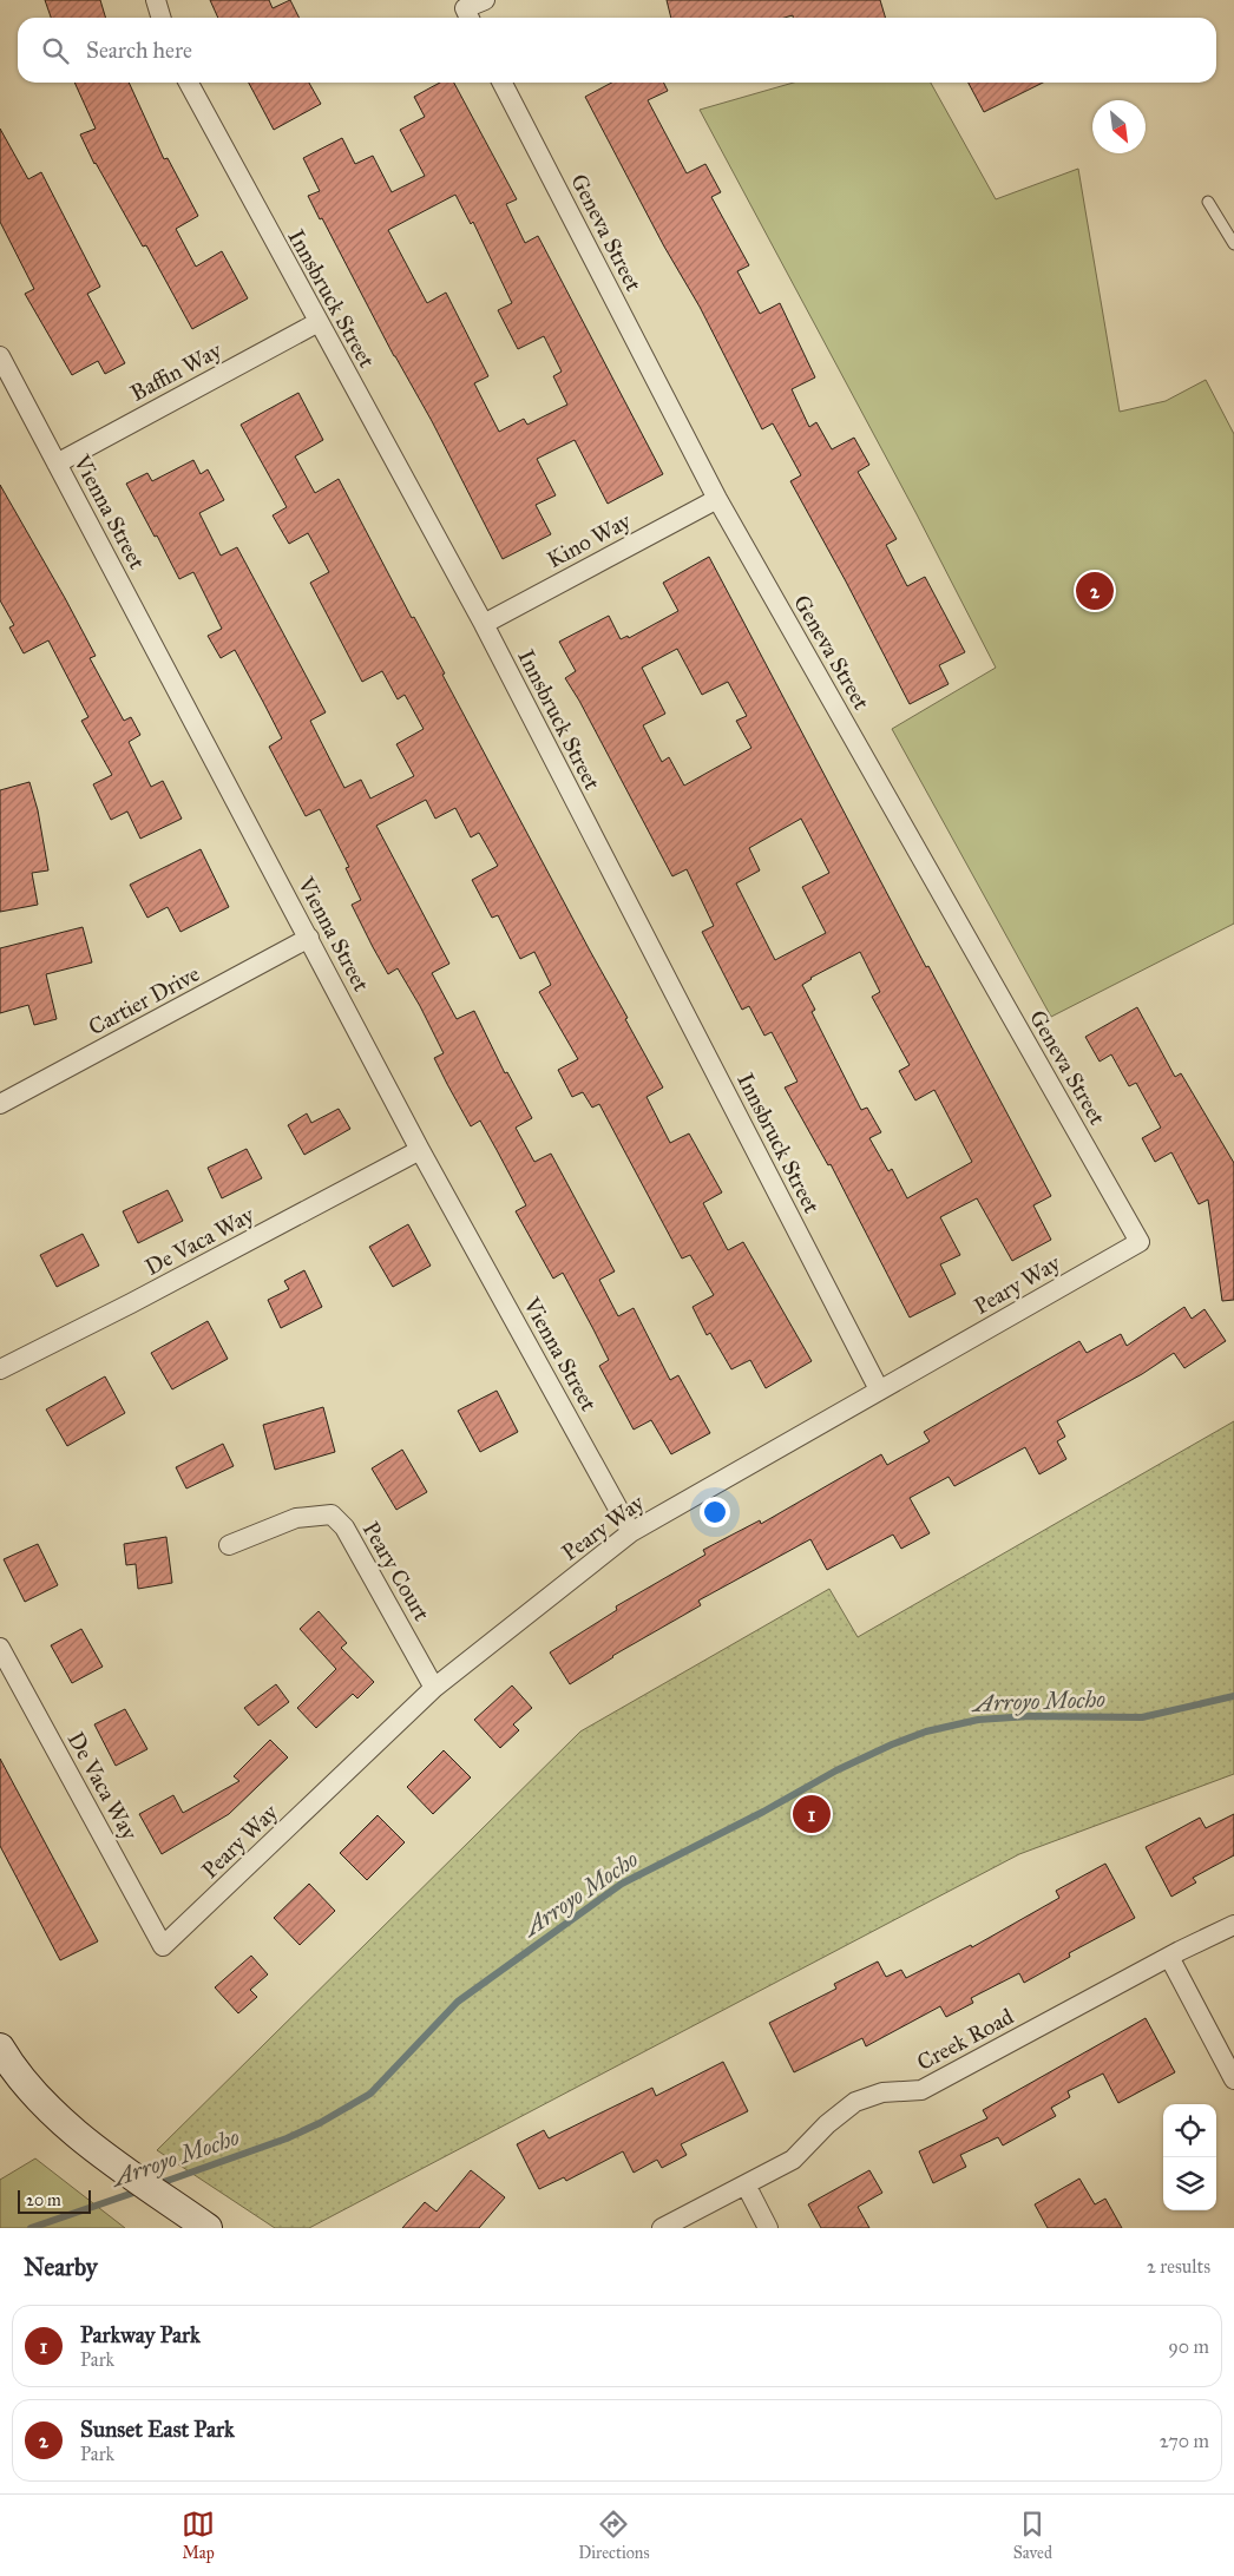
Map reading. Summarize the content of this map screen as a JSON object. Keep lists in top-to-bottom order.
{
  "streets": {
    "street": [
      "Geneva Street",
      "Innsbruck Street",
      "Baffin Way",
      "Vienna Street",
      "Kino Way",
      "Cartier Drive",
      "De Vaca Way",
      "Peary Way",
      "Peary Court",
      "Creek Road"
    ]
  },
  "crossings": [
    ["Geneva Street", "Kino Way"],
    ["Geneva Street", "Peary Way"],
    ["Innsbruck Street", "Baffin Way"],
    ["Innsbruck Street", "Kino Way"],
    ["Innsbruck Street", "Peary Way"],
    ["Baffin Way", "Vienna Street"],
    ["Vienna Street", "Cartier Drive"],
    ["Vienna Street", "De Vaca Way"],
    ["Vienna Street", "Peary Way"],
    ["De Vaca Way", "Peary Way"],
    ["Peary Way", "Peary Court"]
  ],
  "water": ["Arroyo Mocho"],
  "scale_bar": "20 m",
  "north": "bottom right",
  "page": {
    "search": "Search here",
    "pins": ["2", "1"],
    "scale": "20 m",
    "heading": ["Nearby", "2 results"],
    "list": [
      {
        "mark": "1",
        "name": "Parkway Park",
        "note": "Park",
        "value": "90 m"
      },
      {
        "mark": "2",
        "name": "Sunset East Park",
        "note": "Park",
        "value": "270 m"
      }
    ],
    "nav": ["Map", "Directions", "Saved"]
  }
}
